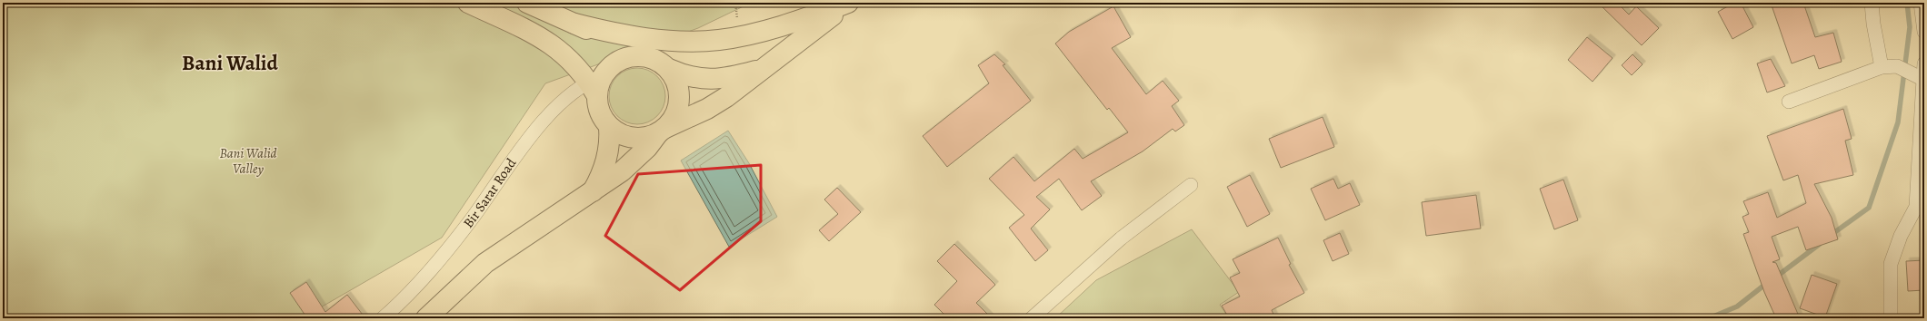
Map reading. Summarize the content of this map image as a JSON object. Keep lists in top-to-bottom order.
{
  "streets": {
    "street": ["Bir Sarar Road"]
  },
  "districts": ["Bani Walid"],
  "parks": ["Bani Walid Valley"]
}
